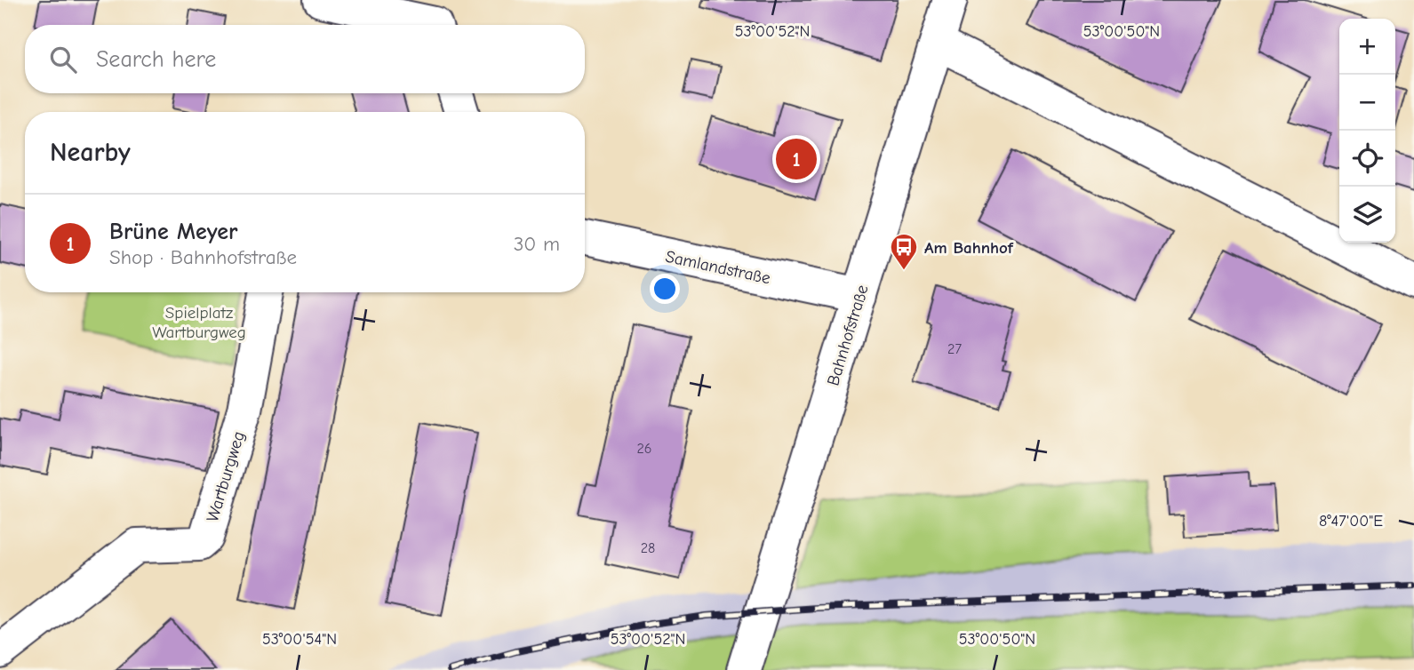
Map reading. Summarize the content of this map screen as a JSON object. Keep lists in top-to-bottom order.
{
  "streets": {
    "street": ["Samlandstraße", "Bahnhofstraße", "Wartburgweg"]
  },
  "crossings": [
    ["Samlandstraße", "Bahnhofstraße"]
  ],
  "parks": ["Spielplatz Wartburgweg"],
  "places": {
    "bus stop": ["Am Bahnhof"]
  },
  "house_numbers": ["27", "26", "28"],
  "page": {
    "map_buttons": ["+", "−"],
    "search": "Search here",
    "heading": "Nearby",
    "pins": "1",
    "list": [
      {
        "mark": "1",
        "name": "Brüne Meyer",
        "note": "Shop · Bahnhofstraße",
        "value": "30 m"
      }
    ]
  },
  "coordinates": [
    "53°00'52\"N",
    "53°00'50\"N",
    "8°47'00\"E",
    "53°00'54\"N"
  ]
}
